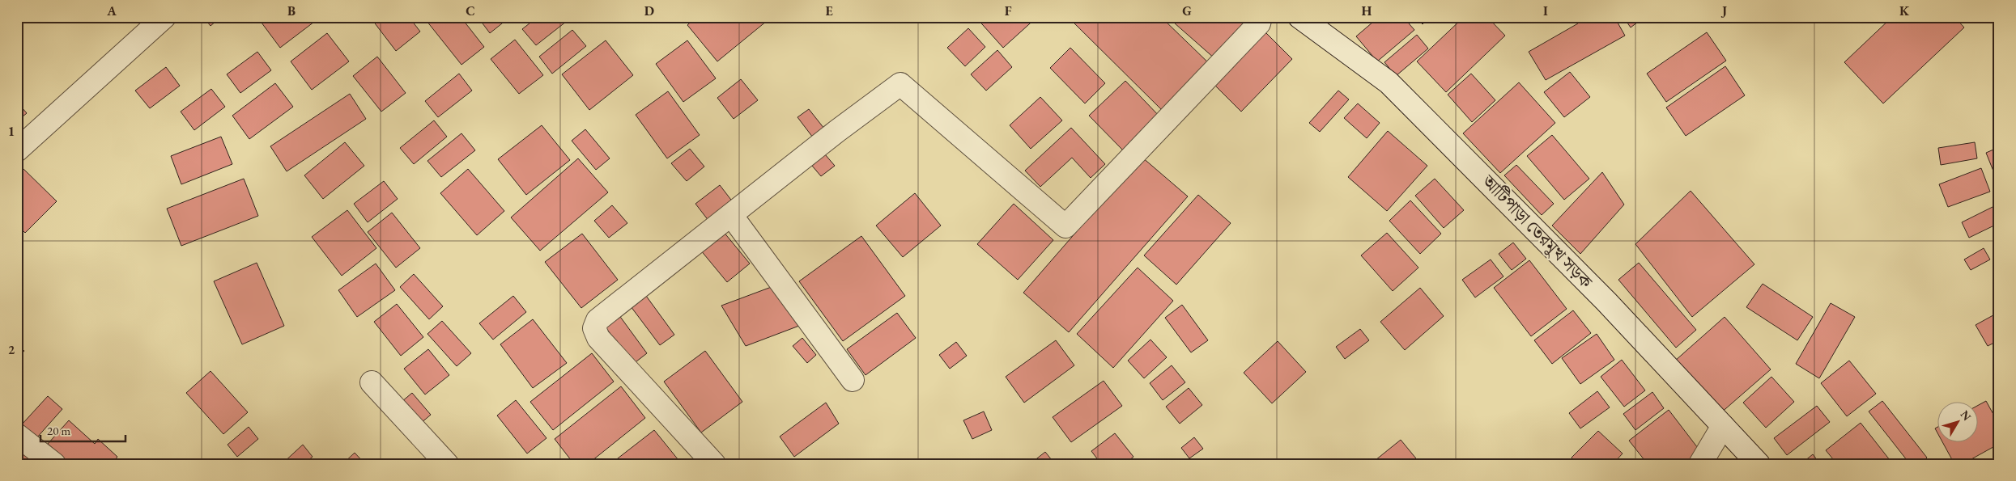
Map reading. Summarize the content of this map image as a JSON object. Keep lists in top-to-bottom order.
{
  "streets": {
    "street": ["আটিপাড়া তেরমুখ সড়ক"]
  },
  "scale_bar": "20 m",
  "north": "top right",
  "grid": {
    "columns": [
      "A",
      "B",
      "C",
      "D",
      "E",
      "F",
      "G",
      "H",
      "I",
      "J",
      "K"
    ],
    "rows": ["1", "2"]
  }
}
